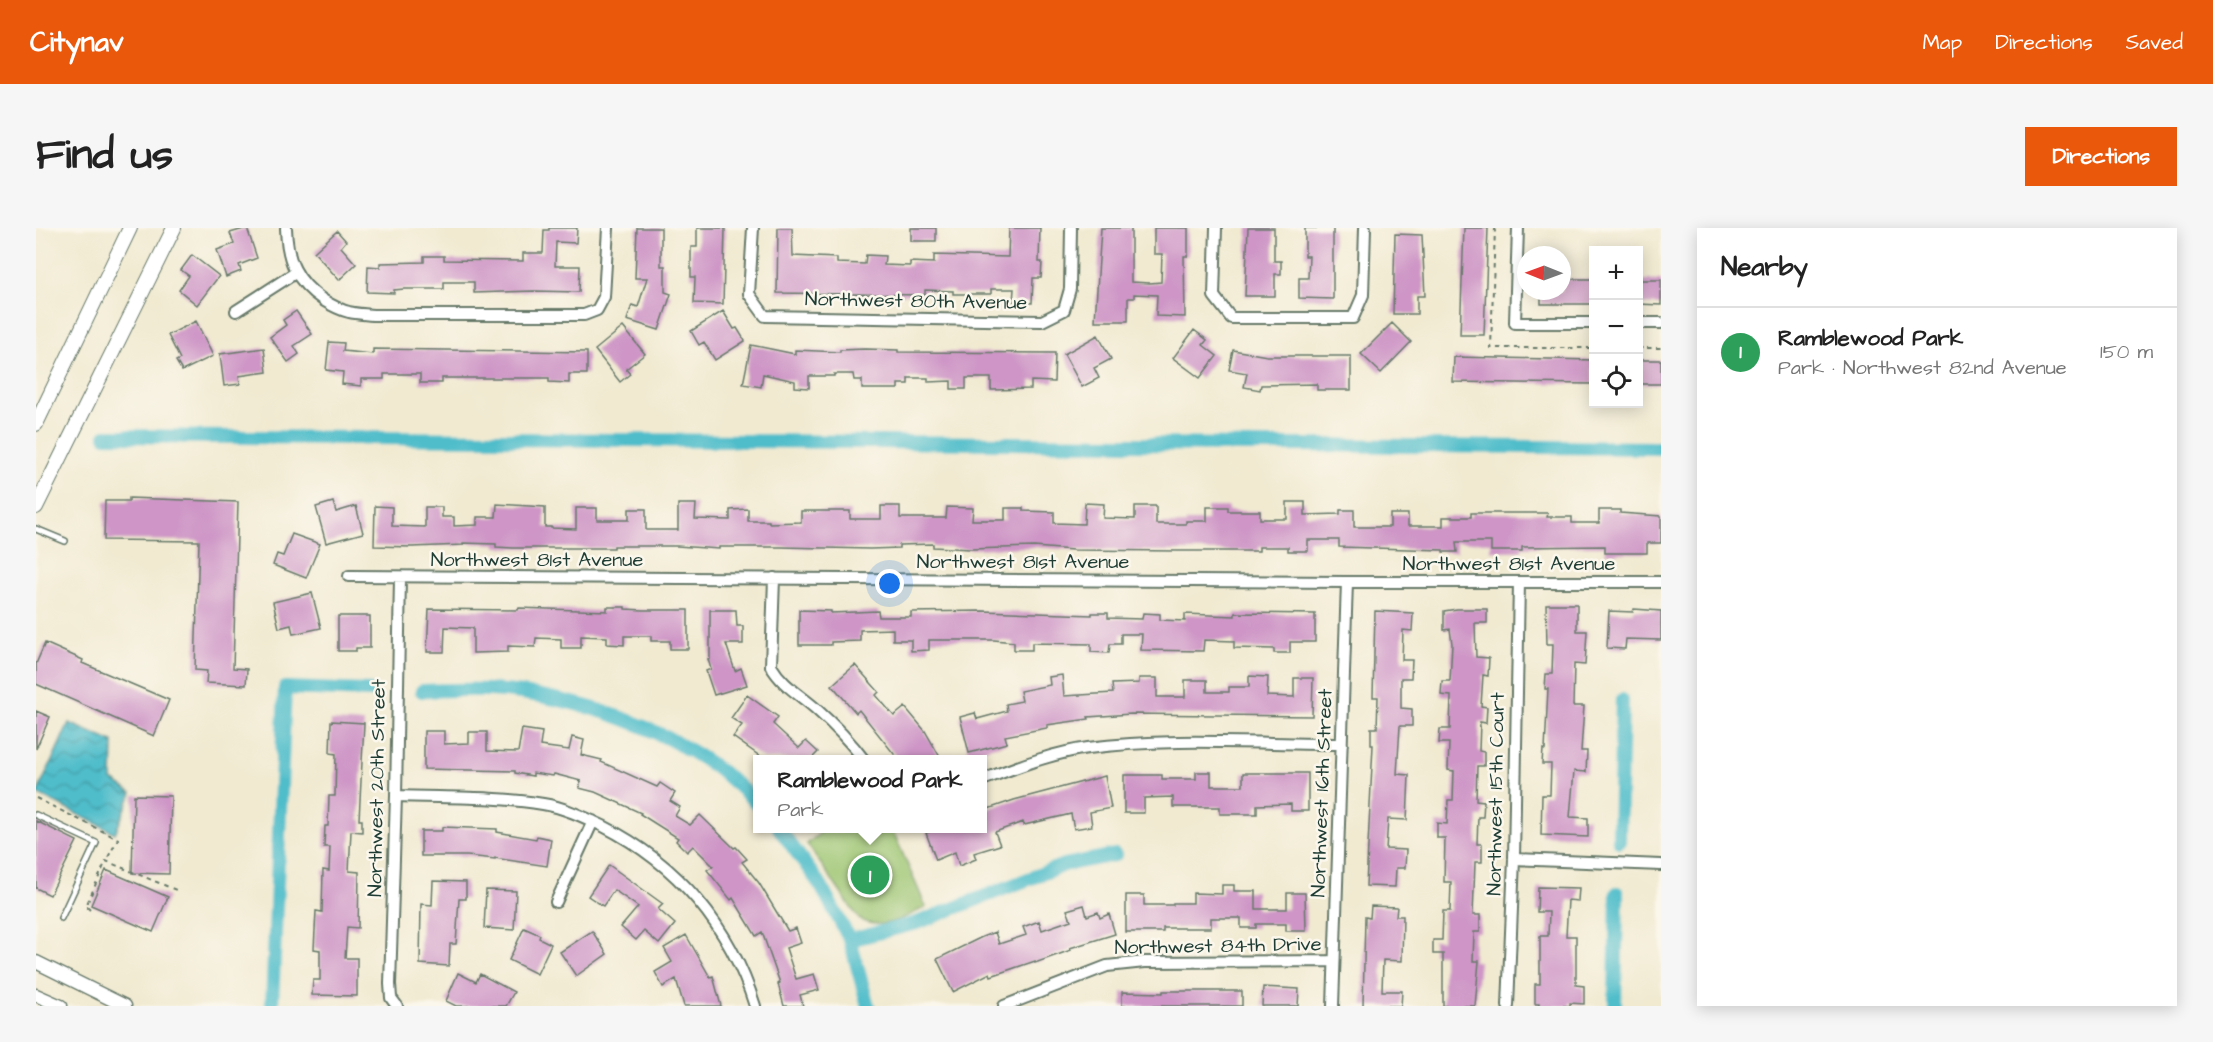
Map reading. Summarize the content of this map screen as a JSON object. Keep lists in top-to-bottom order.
{
  "streets": {
    "street": [
      "Northwest 80th Avenue",
      "Northwest 81st Avenue",
      "Northwest 20th Street",
      "Northwest 16th Street",
      "Northwest 15th Court",
      "Northwest 84th Drive"
    ]
  },
  "crossings": [
    ["Northwest 81st Avenue", "Northwest 20th Street"],
    ["Northwest 81st Avenue", "Northwest 16th Street"],
    ["Northwest 81st Avenue", "Northwest 15th Court"],
    ["Northwest 16th Street", "Northwest 84th Drive"]
  ],
  "north": "left",
  "page": {
    "header": "Citynav",
    "nav": ["Map", "Directions", "Saved"],
    "title": "Find us",
    "buttons": "Directions",
    "heading": "Nearby",
    "map_buttons": ["+", "−"],
    "list": [
      {
        "mark": "1",
        "name": "Ramblewood Park",
        "note": "Park · Northwest 82nd Avenue",
        "value": "150 m"
      }
    ],
    "popup": ["Ramblewood Park", "Park"],
    "pins": "1"
  }
}
